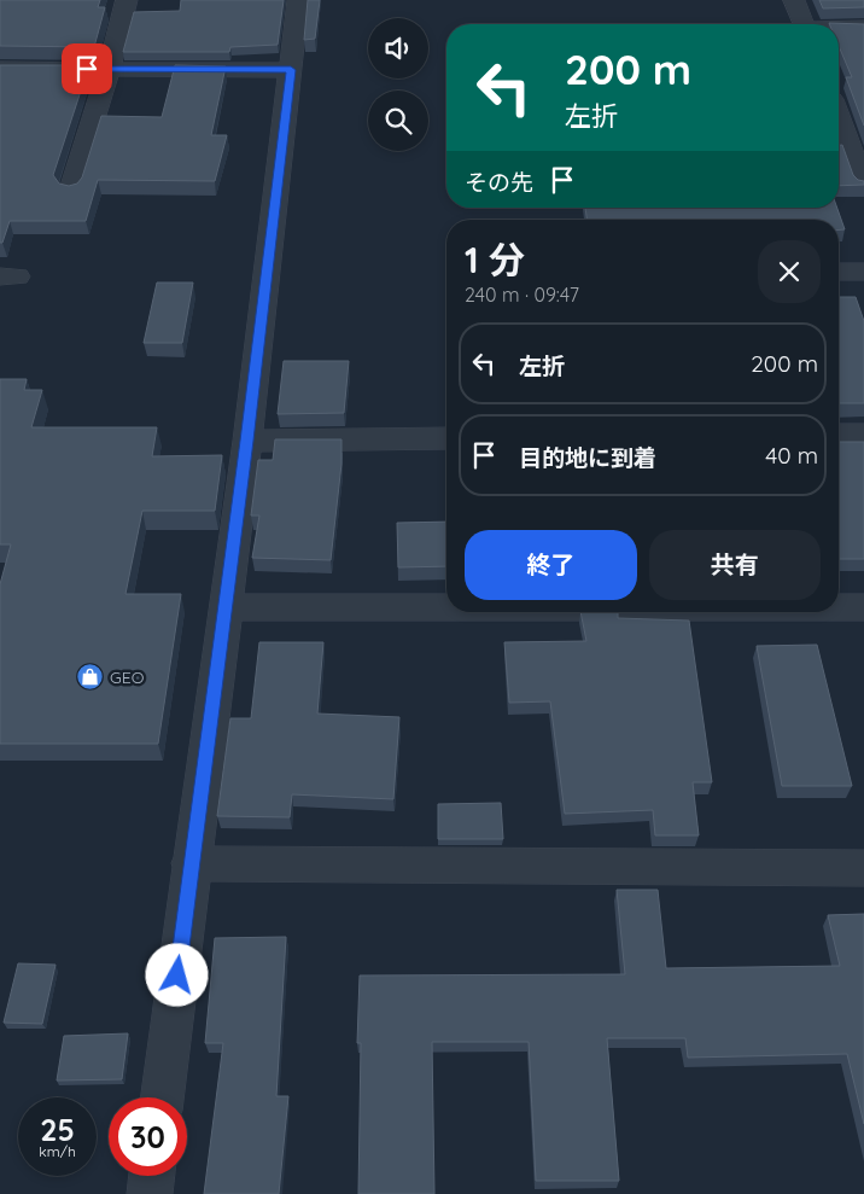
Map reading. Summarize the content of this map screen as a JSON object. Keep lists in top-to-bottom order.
{
  "places": {
    "shop": ["GEO"]
  },
  "page": {
    "turn": ["200 m", "左折"],
    "then": "その先",
    "heading": ["1 分", "240 m · 09:47"],
    "list": [
      {
        "name": "左折",
        "value": "200 m"
      },
      {
        "name": "目的地に到着",
        "value": "40 m"
      }
    ],
    "buttons": ["終了", "共有"],
    "speed": "25 km/h",
    "limit": "30"
  }
}
